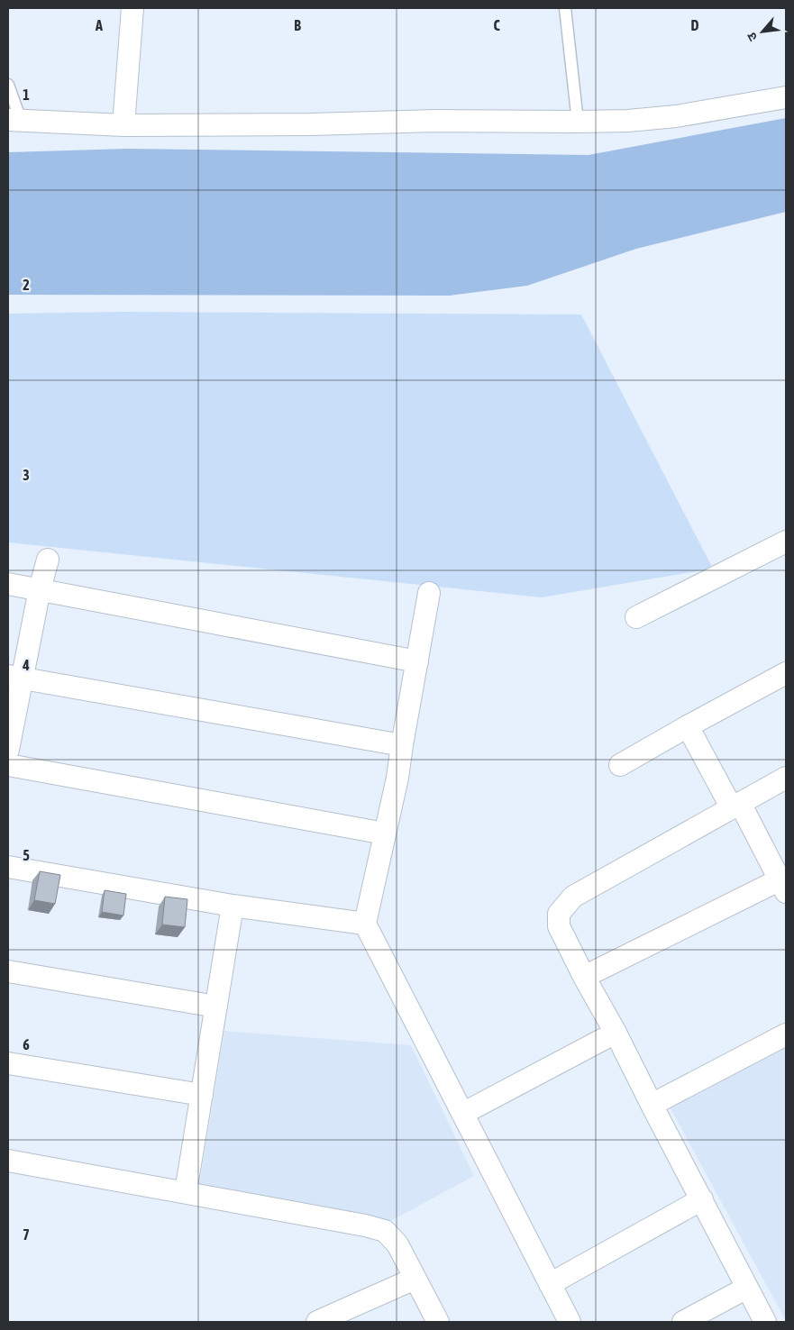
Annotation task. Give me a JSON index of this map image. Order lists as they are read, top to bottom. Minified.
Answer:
{"north":"bottom left","grid":{"columns":["A","B","C","D"],"rows":["1","2","3","4","5","6","7"]}}
